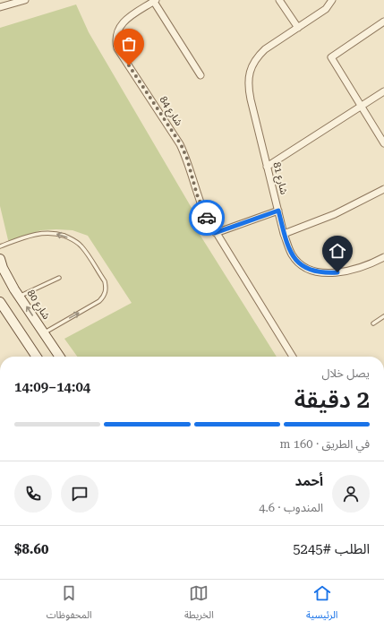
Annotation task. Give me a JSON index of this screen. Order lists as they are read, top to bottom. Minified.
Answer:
{"streets":{"street":["شارع 84","شارع 81","شارع 80"]},"page":{"heading":["2 دقيقة","يصل خلال","14:04–14:09"],"panel":["أحمد","المندوب · 4.6","الطلب #5245","$8.60"],"bar":"في الطريق · 160 m","tabs":["الرئيسية","الخريطة","المحفوظات"]}}
